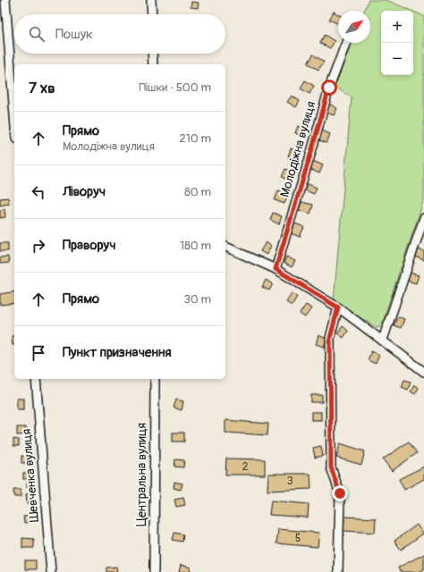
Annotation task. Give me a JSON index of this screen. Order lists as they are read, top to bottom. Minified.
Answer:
{"streets":{"street":["Молодіжна вулиця","Центральна вулиця","Шевченка вулиця"]},"house_numbers":["2","3","5"],"north":"top right","page":{"map_buttons":["+","−"],"search":"Пошук","heading":["7 хв","Пішки · 500 m"],"list":[["Прямо","Молодіжна вулиця","210 m"],["Ліворуч","80 m"],["Праворуч","180 m"],["Прямо","30 m"],"Пункт призначення"]}}
